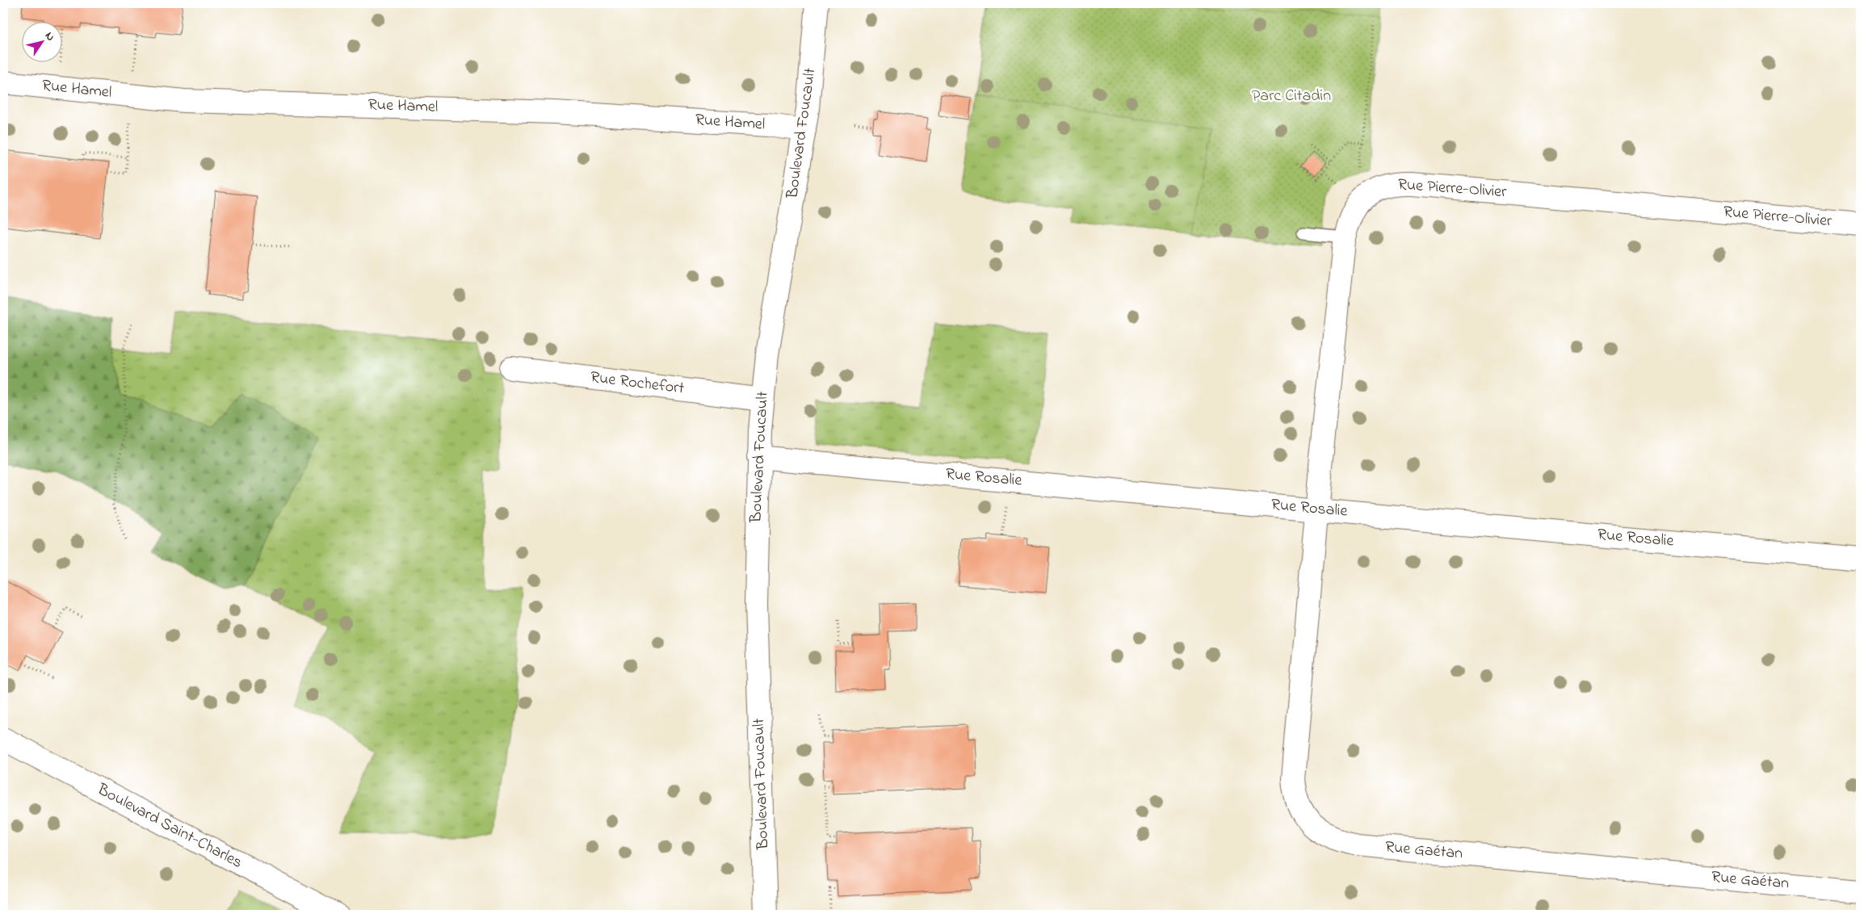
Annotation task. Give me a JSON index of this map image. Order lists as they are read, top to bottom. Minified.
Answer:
{"streets":{"street":["Rue Hamel","Boulevard Foucault","Rue Pierre-Olivier","Rue Rochefort","Rue Rosalie","Boulevard Saint-Charles","Rue Gaétan"]},"crossings":[["Rue Hamel","Boulevard Foucault"],["Boulevard Foucault","Rue Rochefort"],["Boulevard Foucault","Rue Rosalie"],["Rue Pierre-Olivier","Rue Rosalie"],["Rue Pierre-Olivier","Rue Gaétan"],["Rue Rosalie","Rue Gaétan"]],"parks":["Parc Citadin"],"north":"top right"}
